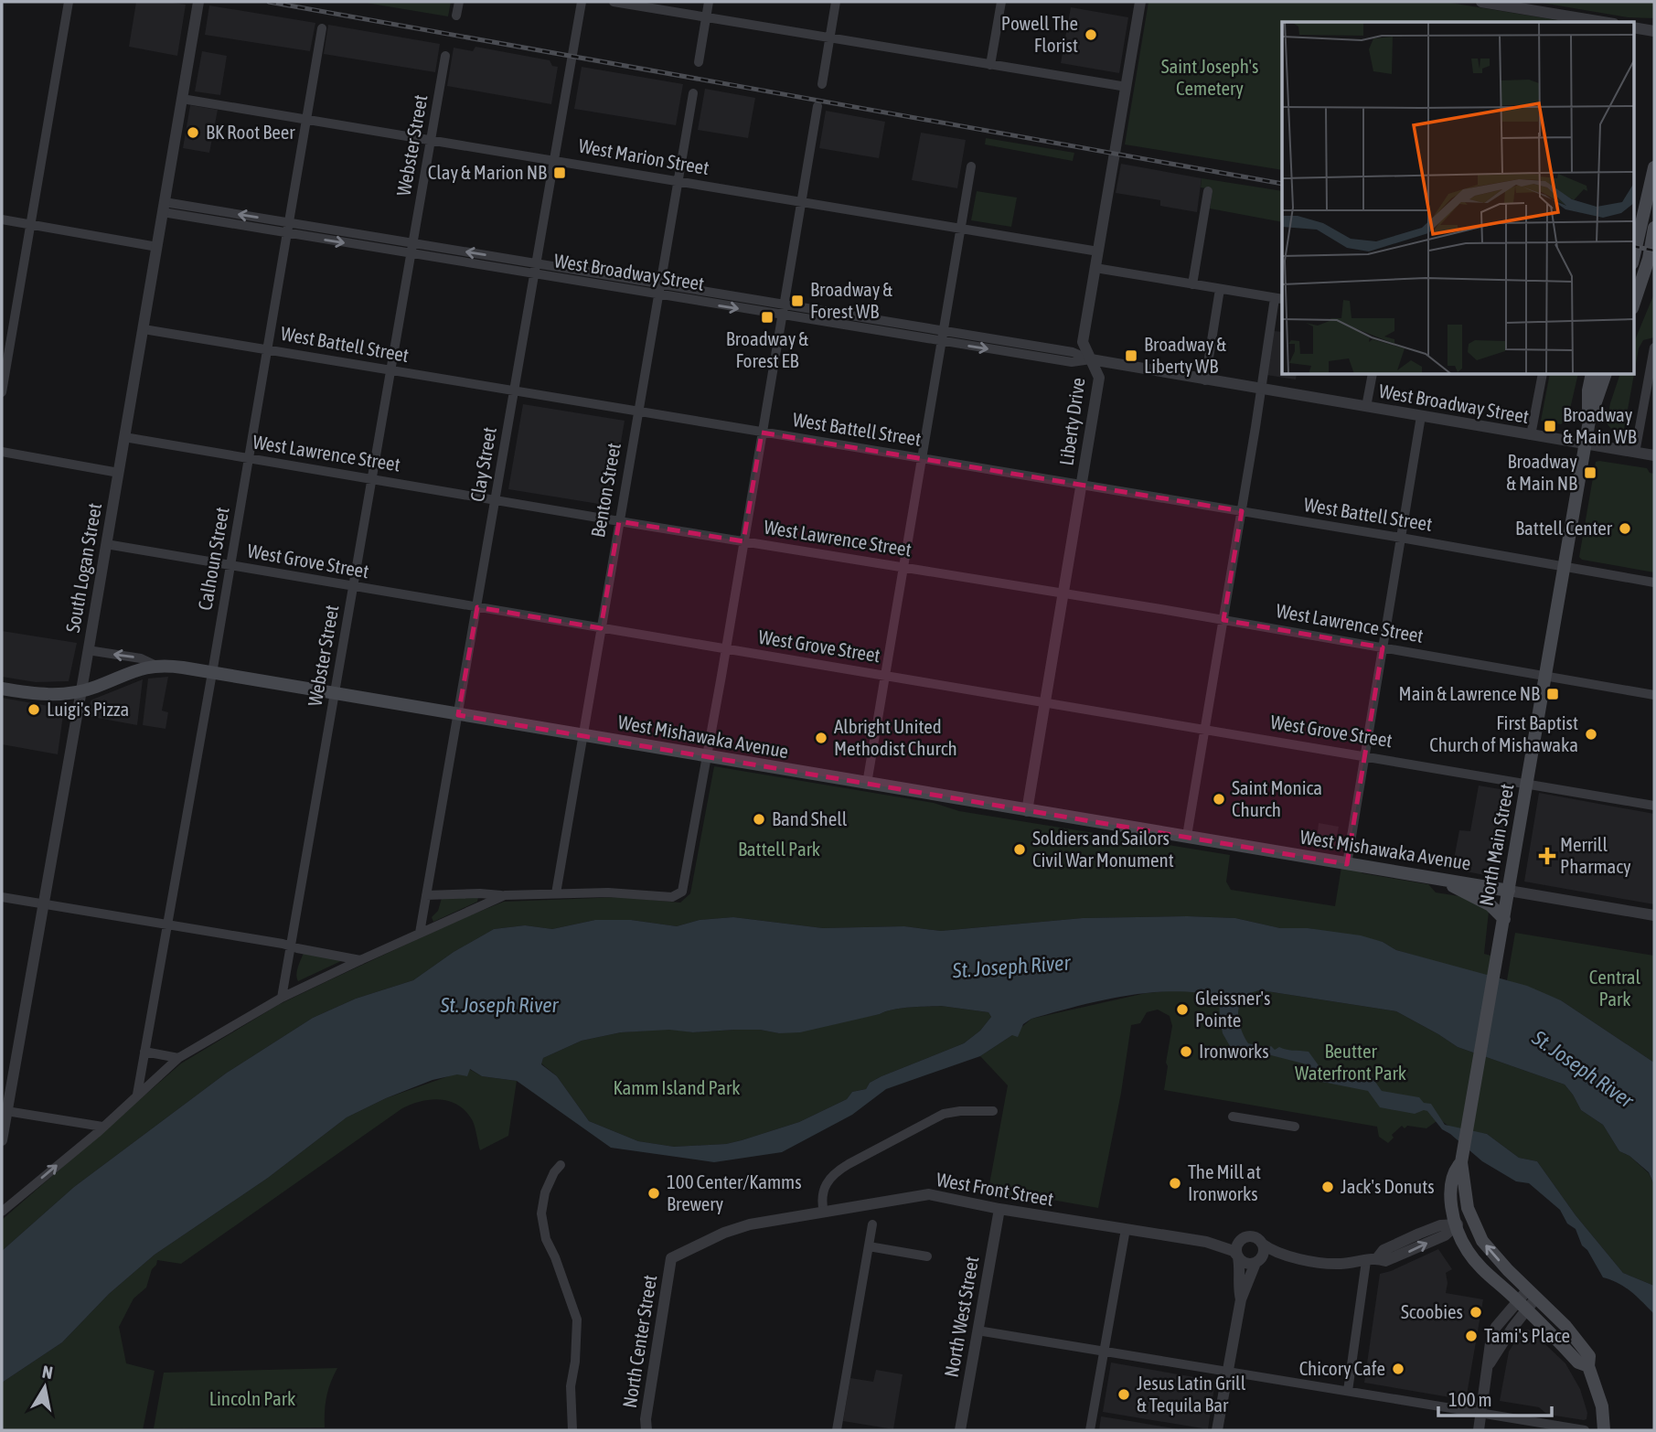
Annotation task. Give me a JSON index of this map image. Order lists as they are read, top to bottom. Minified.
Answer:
{"streets":{"main road":["West Mishawaka Avenue","North Main Street"],"street":["Webster Street","West Marion Street","West Broadway Street","West Battell Street","Liberty Drive","West Lawrence Street","Clay Street","Benton Street","Calhoun Street","West Grove Street","South Logan Street","West Front Street","North West Street","North Center Street"]},"crossings":[["Webster Street","West Marion Street"],["Webster Street","West Broadway Street"],["Webster Street","West Battell Street"],["Webster Street","West Lawrence Street"],["Webster Street","West Grove Street"],["Webster Street","West Mishawaka Avenue"],["West Marion Street","Liberty Drive"],["West Marion Street","Clay Street"],["West Marion Street","Benton Street"],["West Marion Street","Calhoun Street"],["West Marion Street","South Logan Street"],["West Broadway Street","Liberty Drive"],["West Broadway Street","Clay Street"],["West Broadway Street","Benton Street"],["West Broadway Street","Calhoun Street"],["West Broadway Street","South Logan Street"],["West Broadway Street","North Main Street"],["West Battell Street","Liberty Drive"],["West Battell Street","Clay Street"],["West Battell Street","Benton Street"],["West Battell Street","Calhoun Street"],["West Battell Street","South Logan Street"],["West Battell Street","North Main Street"],["Liberty Drive","West Lawrence Street"],["Liberty Drive","West Grove Street"],["Liberty Drive","West Mishawaka Avenue"],["West Lawrence Street","Clay Street"],["West Lawrence Street","Benton Street"],["West Lawrence Street","Calhoun Street"],["West Lawrence Street","South Logan Street"],["West Lawrence Street","North Main Street"],["Clay Street","West Grove Street"],["Clay Street","West Mishawaka Avenue"],["Benton Street","West Grove Street"],["Benton Street","West Mishawaka Avenue"],["Calhoun Street","West Grove Street"],["Calhoun Street","West Mishawaka Avenue"],["West Grove Street","South Logan Street"],["West Grove Street","North Main Street"],["South Logan Street","West Mishawaka Avenue"],["West Mishawaka Avenue","North Main Street"],["West Front Street","North West Street"],["West Front Street","North Center Street"]],"water":["St. Joseph River"],"parks":["Saint Joseph's Cemetery","Battell Park","Central Park","Beutter Waterfront Park","Kamm Island Park","Lincoln Park"],"places":{"other":["Powell The Florist","BK Root Beer","Battell Center","Luigi's Pizza","First Baptist Church of Mishawaka","Albright United Methodist Church","Saint Monica Church","Band Shell","Soldiers and Sailors Civil War Monument","Gleissner's Pointe","Ironworks","The Mill at Ironworks","Jack's Donuts","100 Center/Kamms Brewery","Scoobies","Tami's Place","Chicory Cafe","Jesus Latin Grill & Tequila Bar"],"transit":["Clay & Marion NB","Broadway & Forest WB","Broadway & Forest EB","Broadway & Liberty WB","Broadway & Main WB","Broadway & Main NB","Main & Lawrence NB"],"health":["Merrill Pharmacy"]},"scale_bar":"100 m","north":"top"}
